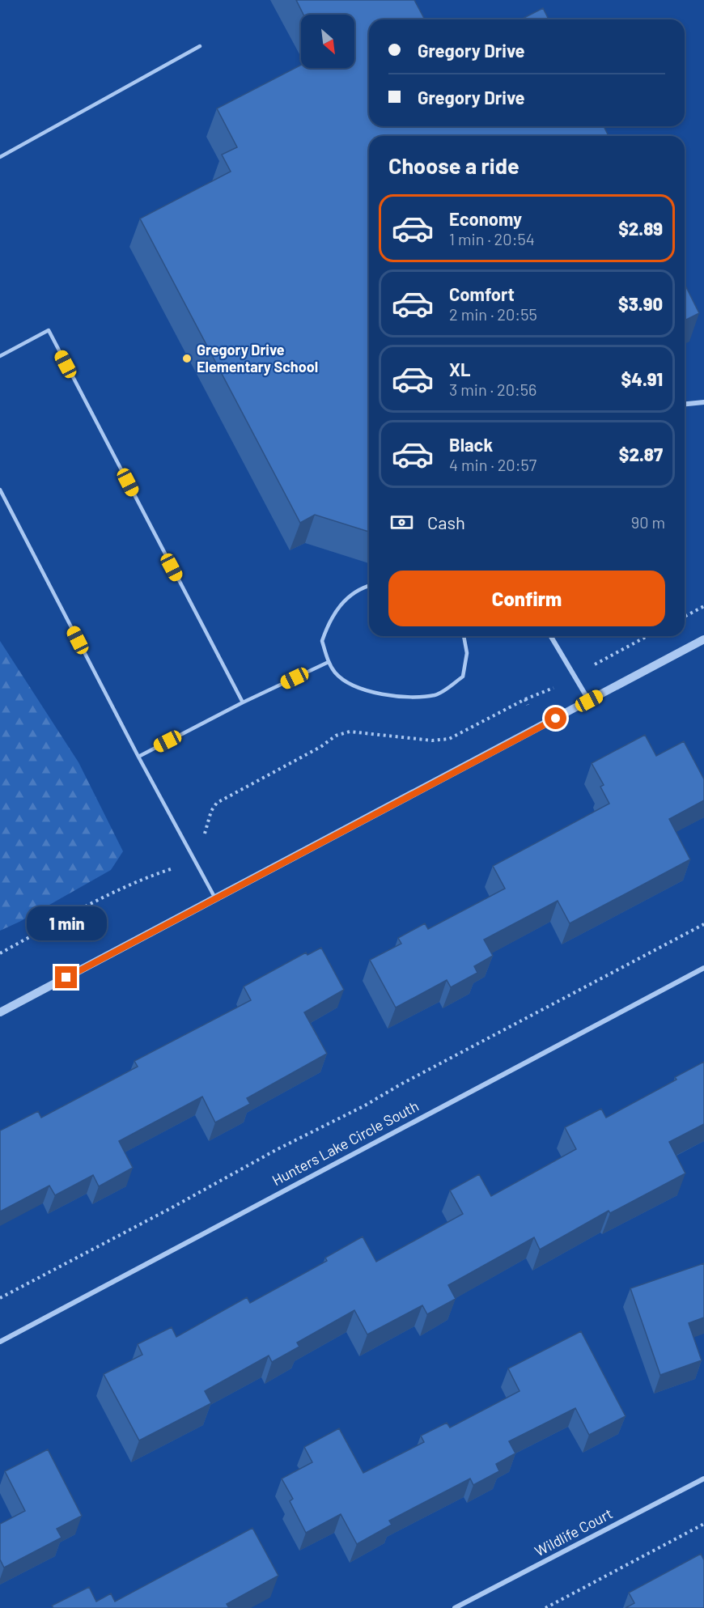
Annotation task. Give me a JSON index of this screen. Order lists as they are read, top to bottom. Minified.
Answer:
{"streets":{"street":["Hunters Lake Circle South","Wildlife Court"]},"places":["Gregory Drive Elementary School"],"north":"bottom right","page":{"banner":["Gregory Drive","Gregory Drive"],"heading":"Choose a ride","list":[{"name":"Economy","note":"1 min · 20:54","value":"$2.89"},{"name":"Comfort","note":"2 min · 20:55","value":"$3.90"},{"name":"XL","note":"3 min · 20:56","value":"$4.91"},{"name":"Black","note":"4 min · 20:57","value":"$2.87"}],"pay":["Cash","90 m"],"buttons":"Confirm","bubble":"1 min"}}
